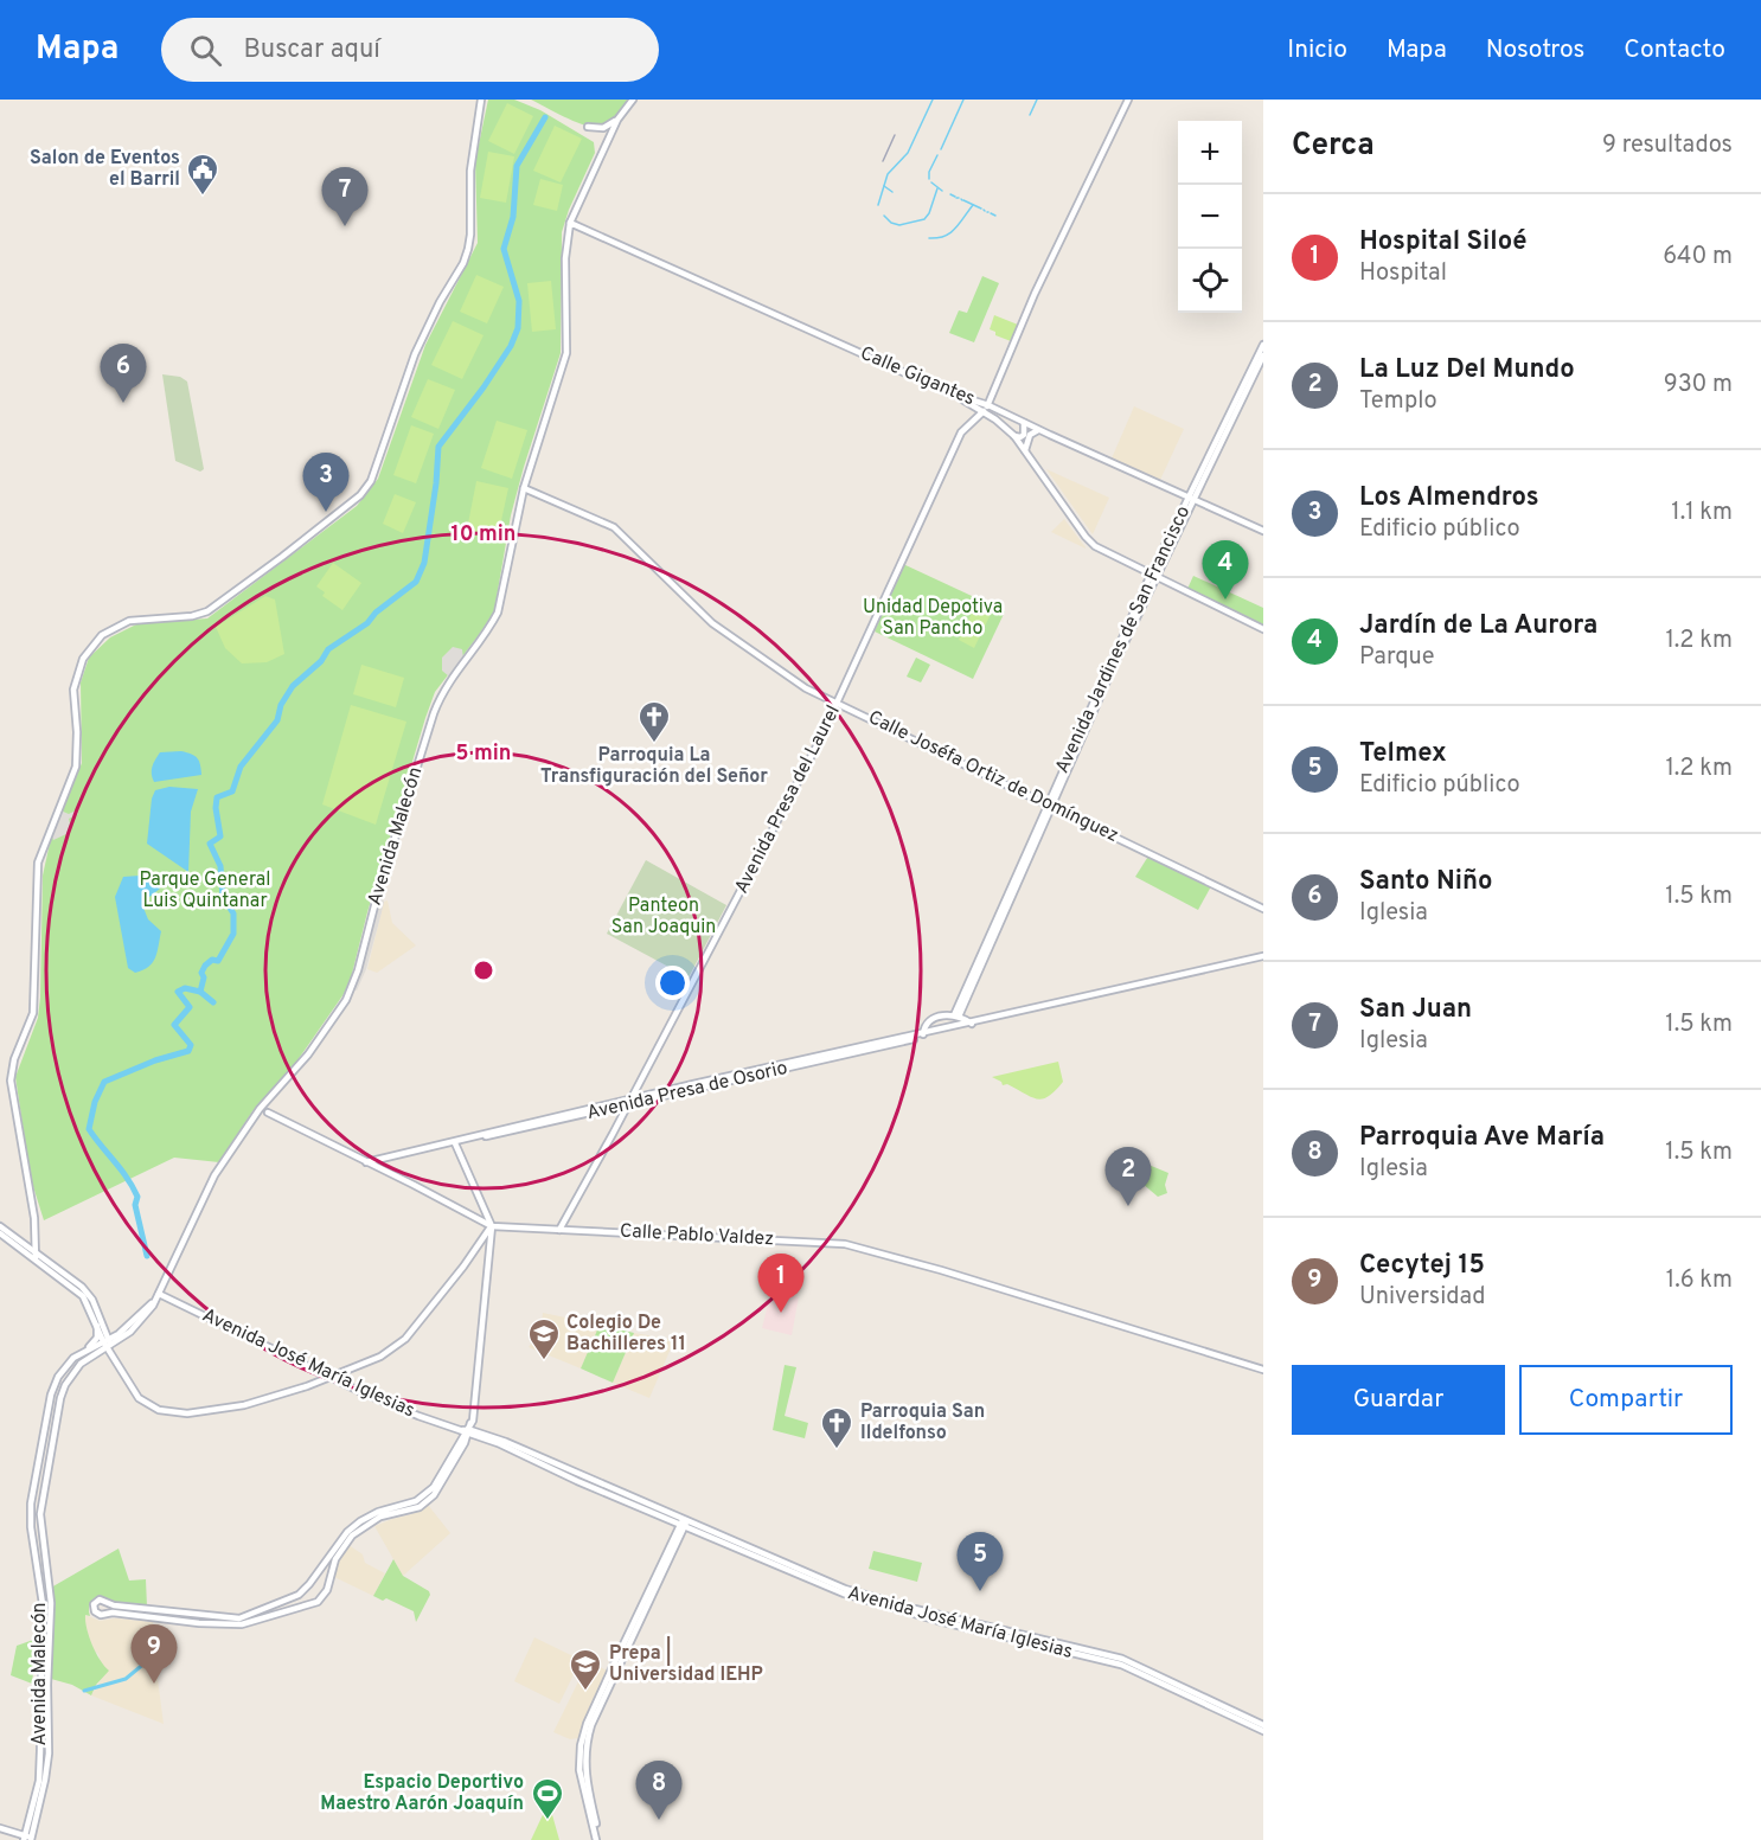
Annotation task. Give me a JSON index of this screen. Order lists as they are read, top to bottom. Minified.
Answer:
{"streets":{"street":["Calle Gigantes","Avenida Jardines de San Francisco","Calle Joséfa Ortiz de Domínguez","Avenida Presa del Laurel","Avenida Malecón","Avenida Presa de Osorio","Calle Pablo Valdez","Avenida José María Iglesias"]},"crossings":[["Calle Gigantes","Avenida Jardines de San Francisco"],["Calle Gigantes","Avenida Presa del Laurel"],["Calle Gigantes","Avenida Malecón"],["Avenida Jardines de San Francisco","Calle Joséfa Ortiz de Domínguez"],["Avenida Jardines de San Francisco","Avenida Presa de Osorio"],["Calle Joséfa Ortiz de Domínguez","Avenida Presa del Laurel"],["Calle Joséfa Ortiz de Domínguez","Avenida Malecón"],["Avenida Presa del Laurel","Avenida Presa de Osorio"],["Avenida Presa del Laurel","Calle Pablo Valdez"],["Avenida Malecón","Avenida José María Iglesias"],["Avenida Presa de Osorio","Calle Pablo Valdez"]],"parks":["Unidad Depotiva San Pancho","Parque General Luis Quintanar","Panteon San Joaquin"],"places":{"public building":["Salon de Eventos el Barril"],"church":["Parroquia La Transfiguración del Señor","Parroquia San Ildelfonso"],"school or university":["Colegio De Bachilleres 11","Prepa | Universidad IEHP"],"sports":["Espacio Deportivo Maestro Aarón Joaquín"]},"page":{"header":"Mapa","search":"Buscar aquí","nav":["Inicio","Mapa","Nosotros","Contacto"],"heading":["Cerca","9 resultados"],"map_buttons":["+","−"],"pins":["7","6","3","4","2","1","5","9","8"],"list":[{"mark":"1","name":"Hospital Siloé","note":"Hospital","value":"640 m"},{"mark":"2","name":"La Luz Del Mundo","note":"Templo","value":"930 m"},{"mark":"3","name":"Los Almendros","note":"Edificio público","value":"1.1 km"},{"mark":"4","name":"Jardín de La Aurora","note":"Parque","value":"1.2 km"},{"mark":"5","name":"Telmex","note":"Edificio público","value":"1.2 km"},{"mark":"6","name":"Santo Niño","note":"Iglesia","value":"1.5 km"},{"mark":"7","name":"San Juan","note":"Iglesia","value":"1.5 km"},{"mark":"8","name":"Parroquia Ave María","note":"Iglesia","value":"1.5 km"},{"mark":"9","name":"Cecytej 15","note":"Universidad","value":"1.6 km"}],"buttons":["Guardar","Compartir"]},"rings":["10 min","5 min"]}
